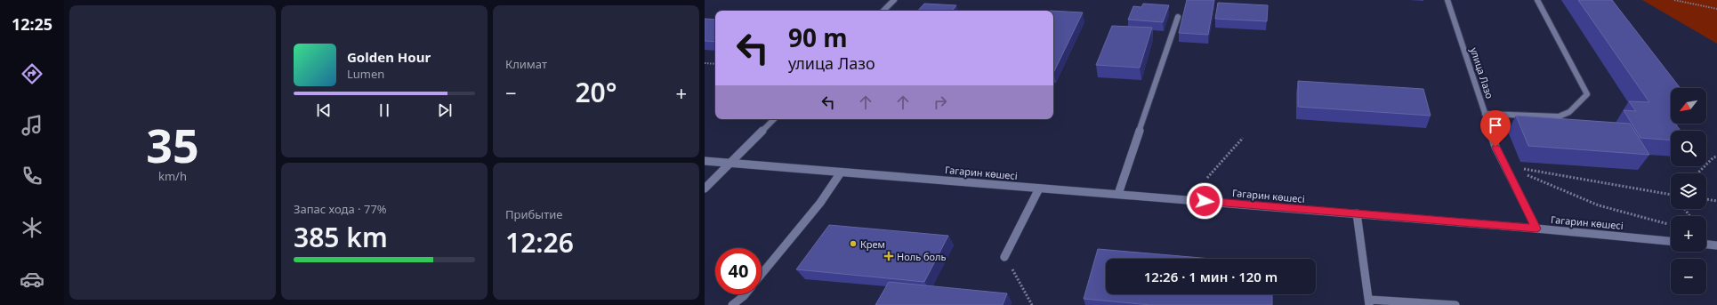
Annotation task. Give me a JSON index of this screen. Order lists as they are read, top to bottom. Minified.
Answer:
{"streets":{"street":["улица Лазо","Гагарин көшесі"]},"crossings":[["улица Лазо","Гагарин көшесі"]],"places":{"other":["Крем"],"health":["Ноль боль"]},"north":"bottom left","page":{"tabs":"12:25","tile":[["35","km/h"],"Климат",["Запас хода · 77%","385 km"],["Прибытие","12:26"]],"turn":["90 m","улица Лазо"],"song":["Golden Hour","Lumen"],"heat":["−","20°","+"],"map_buttons":["+","−"],"limit":"40","trip":"12:26 · 1 мин · 120 m"}}
